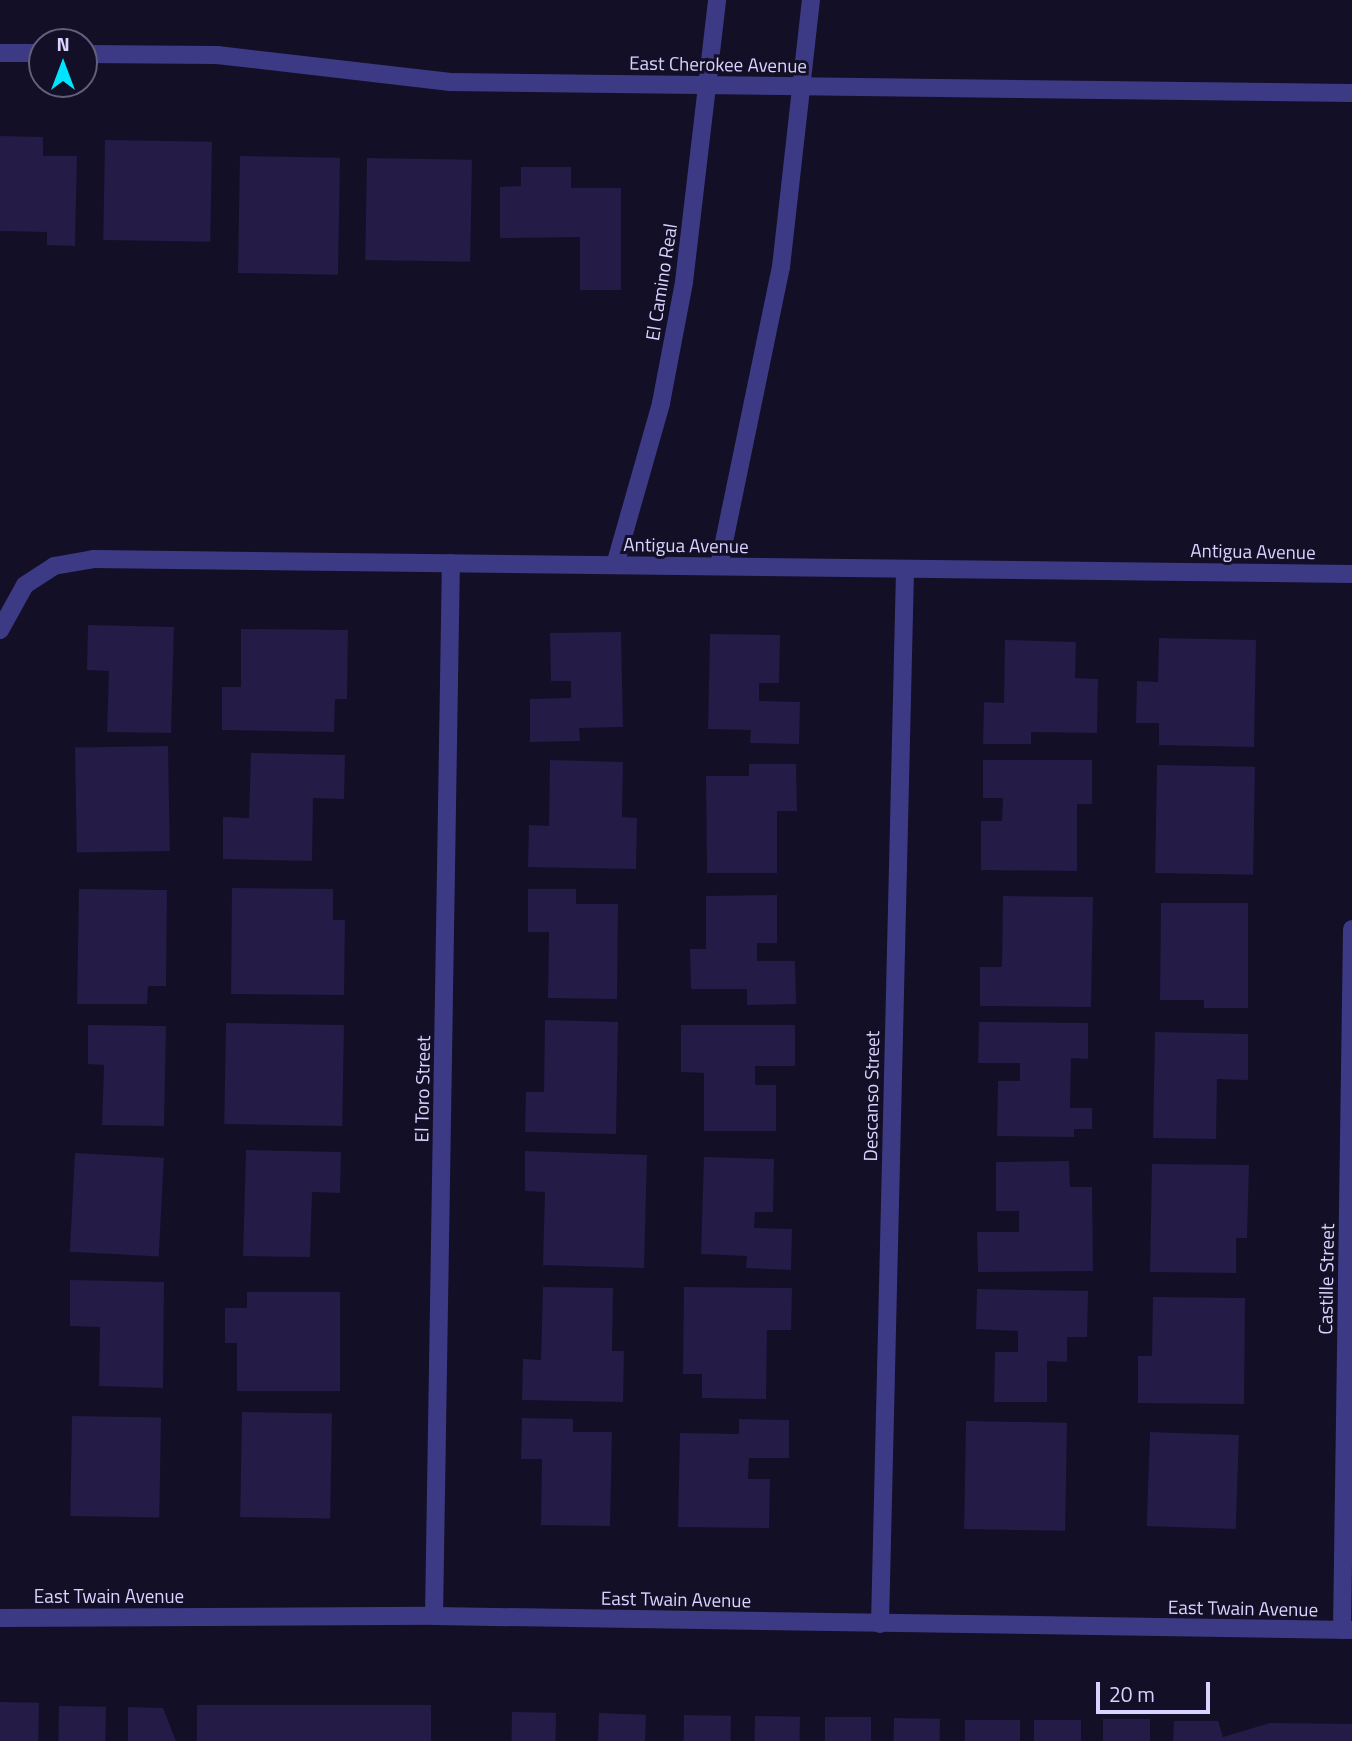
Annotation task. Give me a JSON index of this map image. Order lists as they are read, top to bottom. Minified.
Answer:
{"streets":{"street":["East Cherokee Avenue","El Camino Real","Antigua Avenue","El Toro Street","Descanso Street","Castille Street","East Twain Avenue"]},"crossings":[["East Cherokee Avenue","El Camino Real"],["El Camino Real","Antigua Avenue"],["Antigua Avenue","El Toro Street"],["Antigua Avenue","Descanso Street"],["El Toro Street","East Twain Avenue"],["Descanso Street","East Twain Avenue"],["Castille Street","East Twain Avenue"]],"scale_bar":"20 m","north":"top"}
